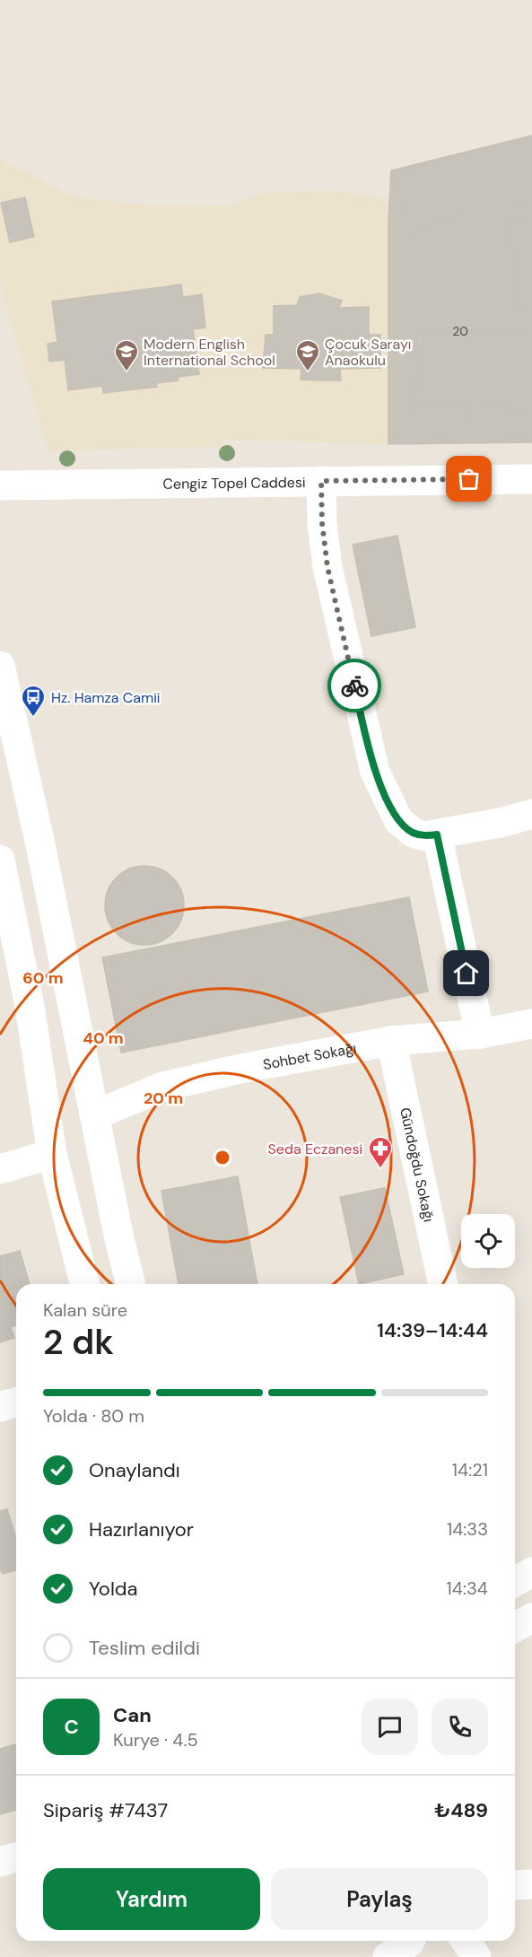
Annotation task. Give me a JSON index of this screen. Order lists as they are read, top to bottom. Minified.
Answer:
{"streets":{"street":["Cengiz Topel Caddesi","Sohbet Sokağı","Gündoğdu Sokağı"]},"crossings":[["Sohbet Sokağı","Gündoğdu Sokağı"]],"places":{"school or university":["Modern English International School","Çocuk Sarayı Anaokulu"],"bus stop":["Hz. Hamza Camii"],"pharmacy":["Seda Eczanesi"]},"house_numbers":["20"],"page":{"heading":["2 dk","Kalan süre","14:39–14:44"],"panel":["Can","Kurye · 4.5","Sipariş #7437","₺489"],"bar":"Yolda · 80 m","list":[["Onaylandı","14:21"],["Hazırlanıyor","14:33"],["Yolda","14:34"],"Teslim edildi"],"round":"C","buttons":["Yardım","Paylaş"]},"rings":["60 m","40 m","20 m"]}
